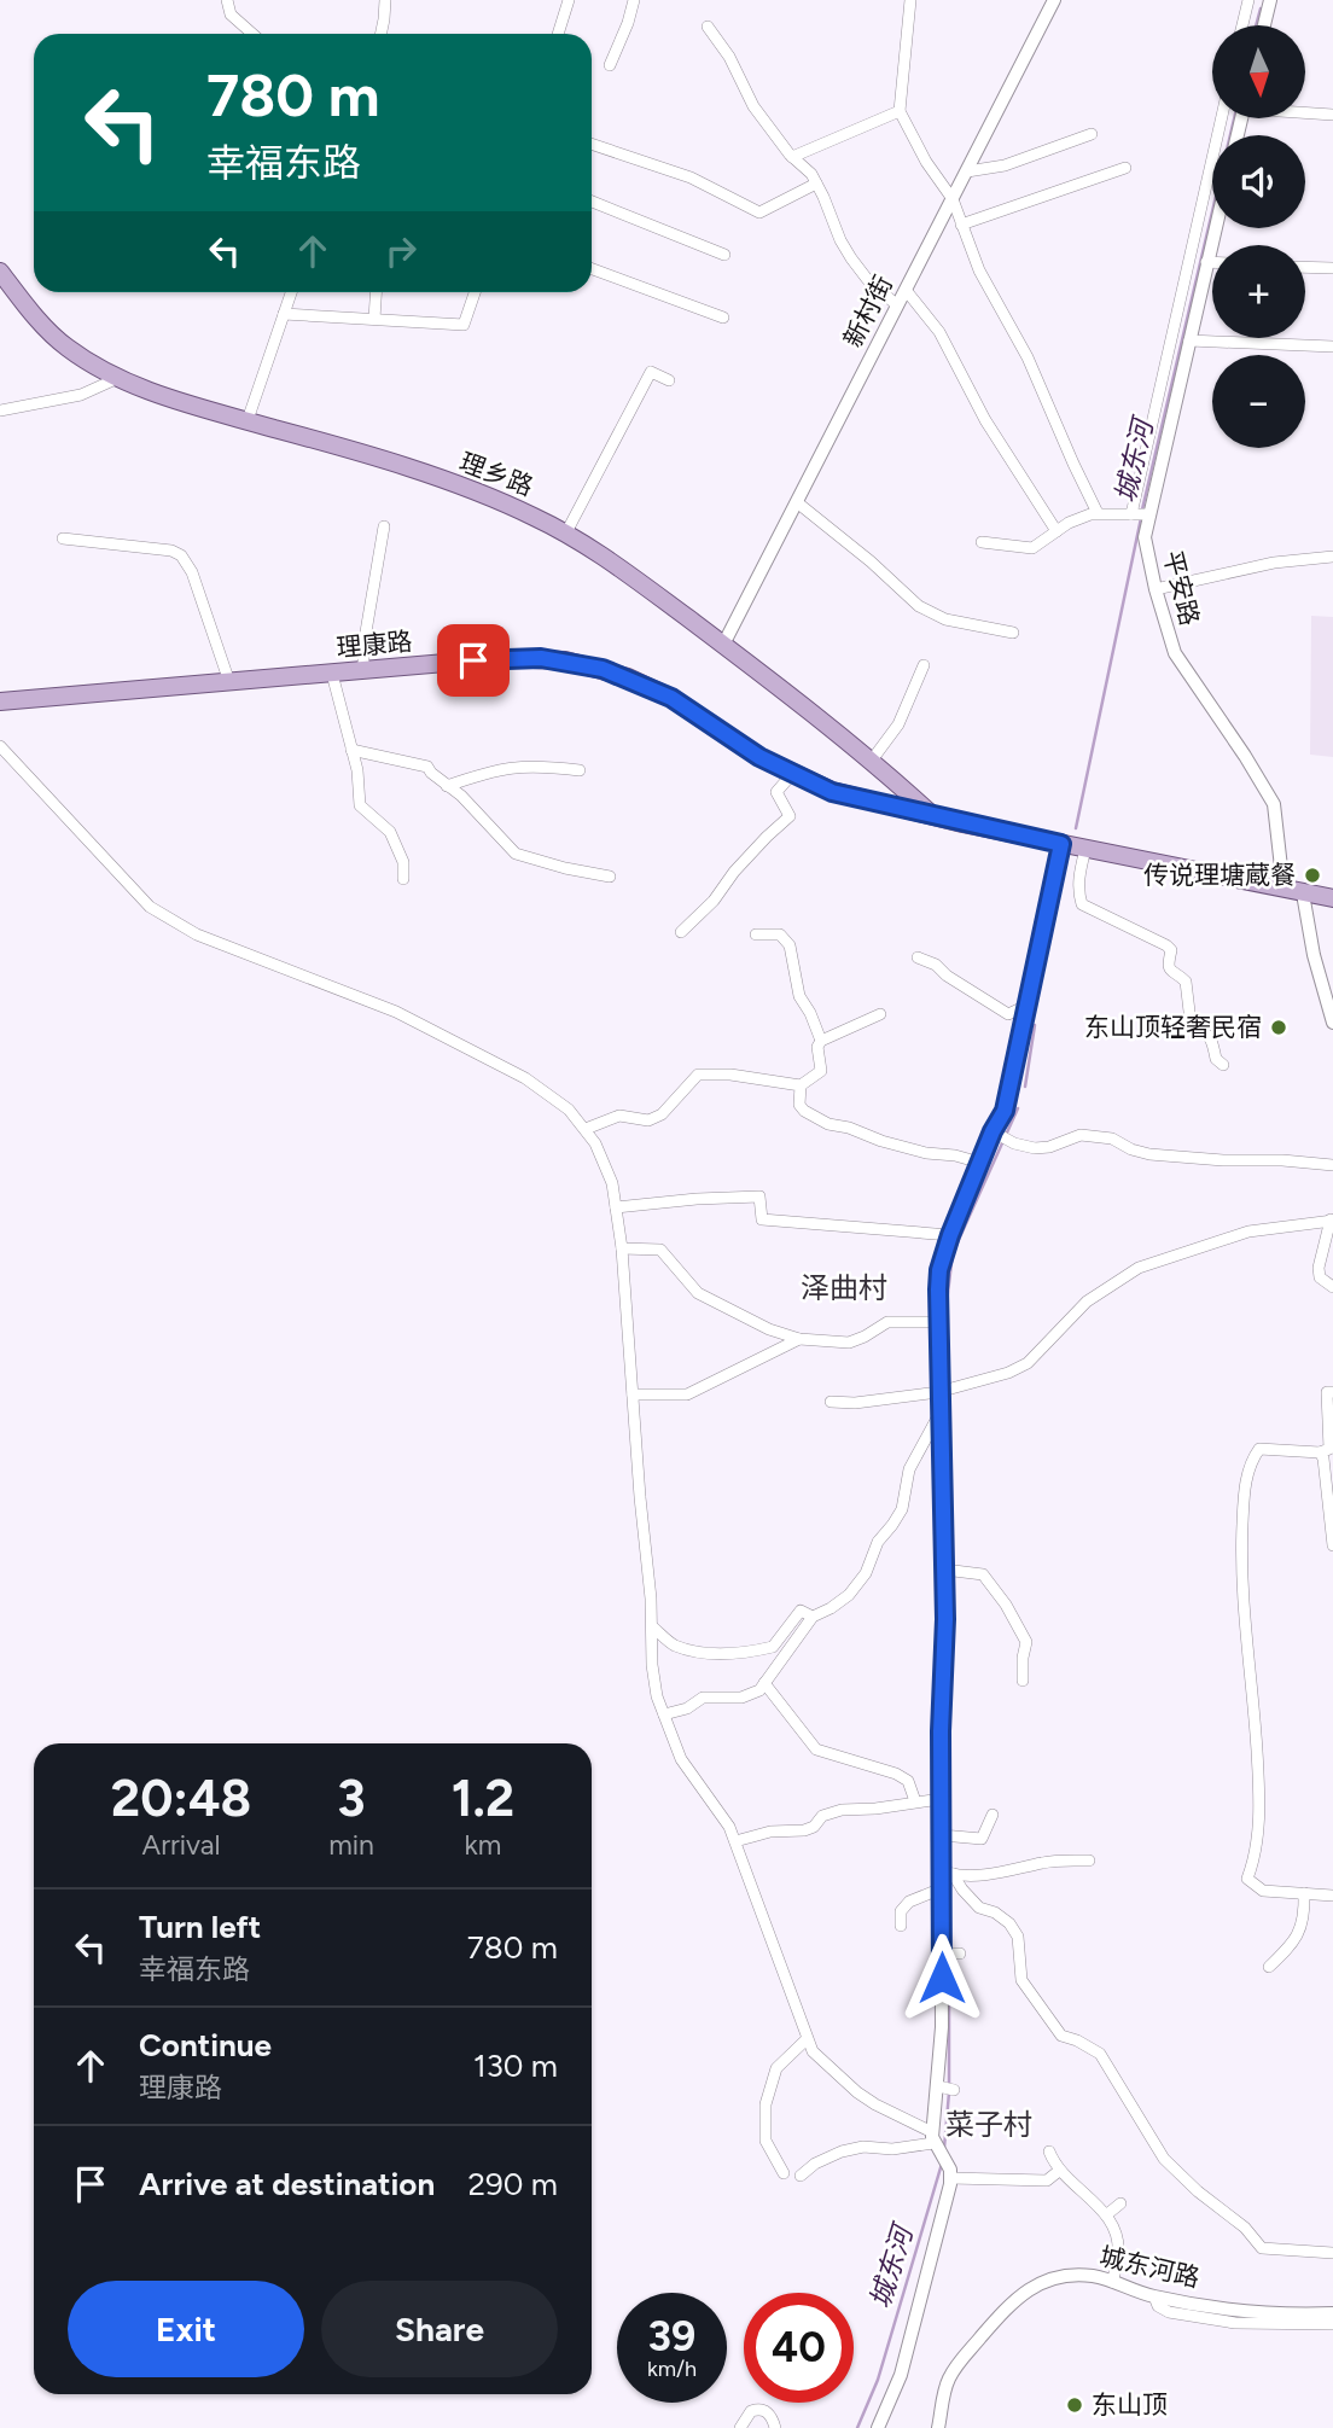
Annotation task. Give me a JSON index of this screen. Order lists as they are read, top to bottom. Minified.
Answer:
{"streets":{"main road":["理乡路","理康路"],"street":["新村街","平安路","城东河路"]},"crossings":[["新村街","理乡路"],["理乡路","理康路"],["平安路","理康路"]],"districts":["泽曲村","菜子村"],"water":["城东河"],"places":["传说理塘蔵餐","东山顶轻奢民宿","东山顶"],"north":"bottom","page":{"map_buttons":["+","−"],"turn":["780 m","幸福东路"],"eta":["20:48","Arrival","3","min","1.2","km"],"list":[{"name":"Turn left","note":"幸福东路","value":"780 m"},{"name":"Continue","note":"理康路","value":"130 m"},{"name":"Arrive at destination","value":"290 m"}],"buttons":["Exit","Share"],"speed":"39 km/h","limit":"40"}}
